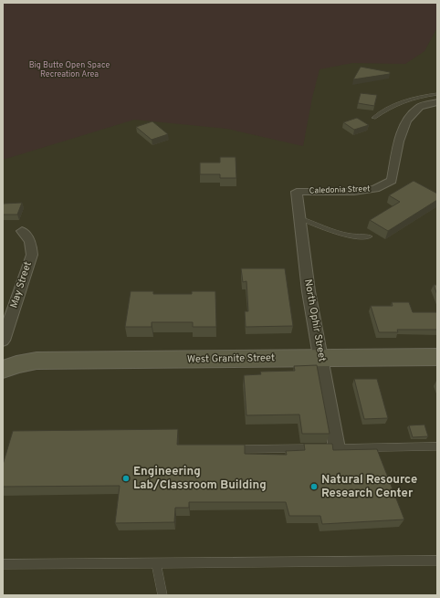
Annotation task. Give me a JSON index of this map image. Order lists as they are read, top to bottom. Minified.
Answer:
{"streets":{"street":["Caledonia Street","May Street","North Ophir Street","West Granite Street"]},"crossings":[["Caledonia Street","North Ophir Street"],["North Ophir Street","West Granite Street"]],"parks":["Big Butte Open Space Recreation Area"],"places":["Engineering Lab/Classroom Building","Natural Resource Research Center"]}
